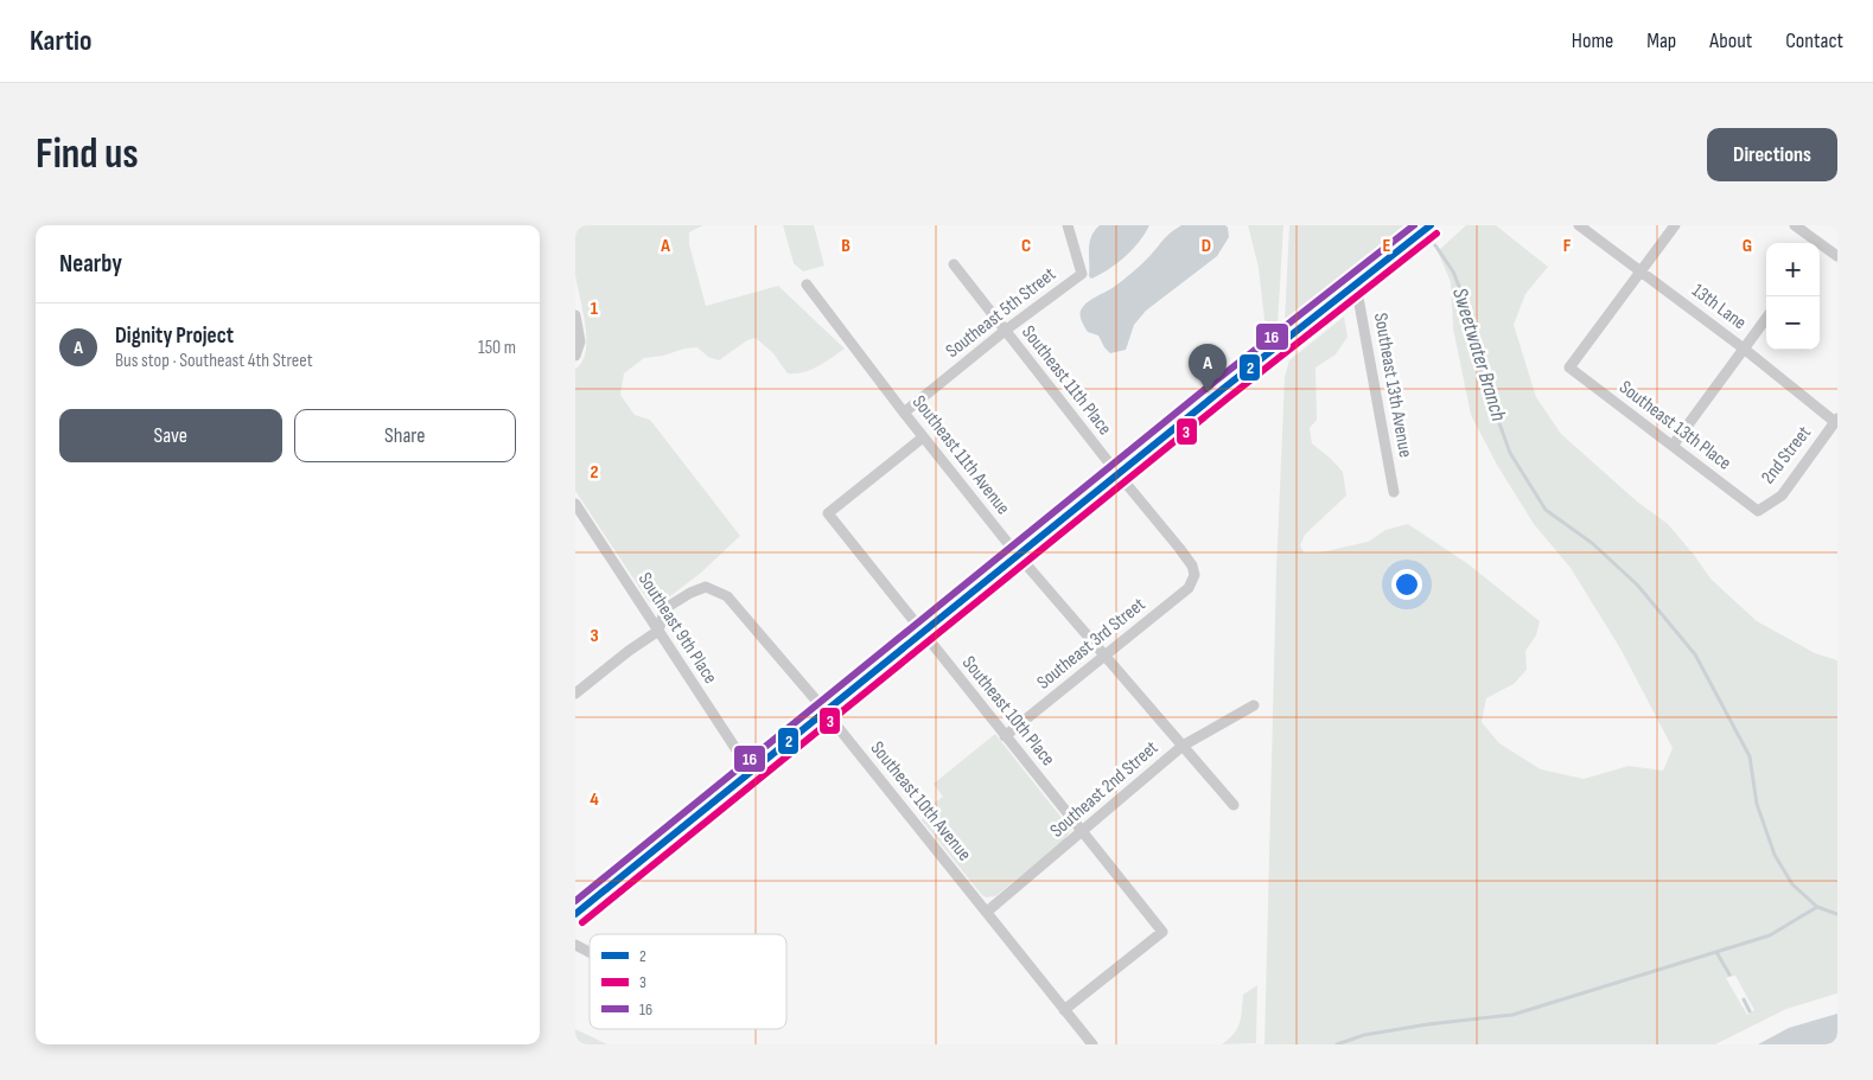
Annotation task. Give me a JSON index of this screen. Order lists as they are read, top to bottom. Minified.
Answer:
{"streets":{"street":["13th Lane","Southeast 5th Street","Southeast 11th Place","Southeast 13th Avenue","Southeast 13th Place","Southeast 11th Avenue","2nd Street","Southeast 9th Place","Southeast 3rd Street","Southeast 10th Place","Southeast 2nd Street","Southeast 10th Avenue"]},"crossings":[["13th Lane","Southeast 13th Place"],["13th Lane","2nd Street"],["Southeast 5th Street","Southeast 11th Place"],["Southeast 5th Street","Southeast 11th Avenue"],["Southeast 11th Place","Southeast 3rd Street"],["Southeast 13th Place","2nd Street"],["Southeast 11th Avenue","Southeast 3rd Street"],["Southeast 11th Avenue","Southeast 10th Place"],["Southeast 11th Avenue","Southeast 2nd Street"],["Southeast 9th Place","Southeast 10th Avenue"],["Southeast 3rd Street","Southeast 10th Place"],["Southeast 10th Place","Southeast 2nd Street"],["Southeast 10th Place","Southeast 10th Avenue"],["Southeast 2nd Street","Southeast 10th Avenue"]],"water":["Sweetwater Branch"],"lines":["transit line 2","transit line 16","transit line 3"],"legend":["2","3","16"],"page":{"header":"Kartio","nav":["Home","Map","About","Contact"],"buttons":["Directions",["Save","Share"]],"title":"Find us","heading":"Nearby","map_buttons":["+","−"],"list":[{"mark":"A","name":"Dignity Project","note":"Bus stop · Southeast 4th Street","value":"150 m"}],"pins":"A"},"grid":{"columns":["A","B","C","D","E","F","G"],"rows":["1","2","3","4"]}}
